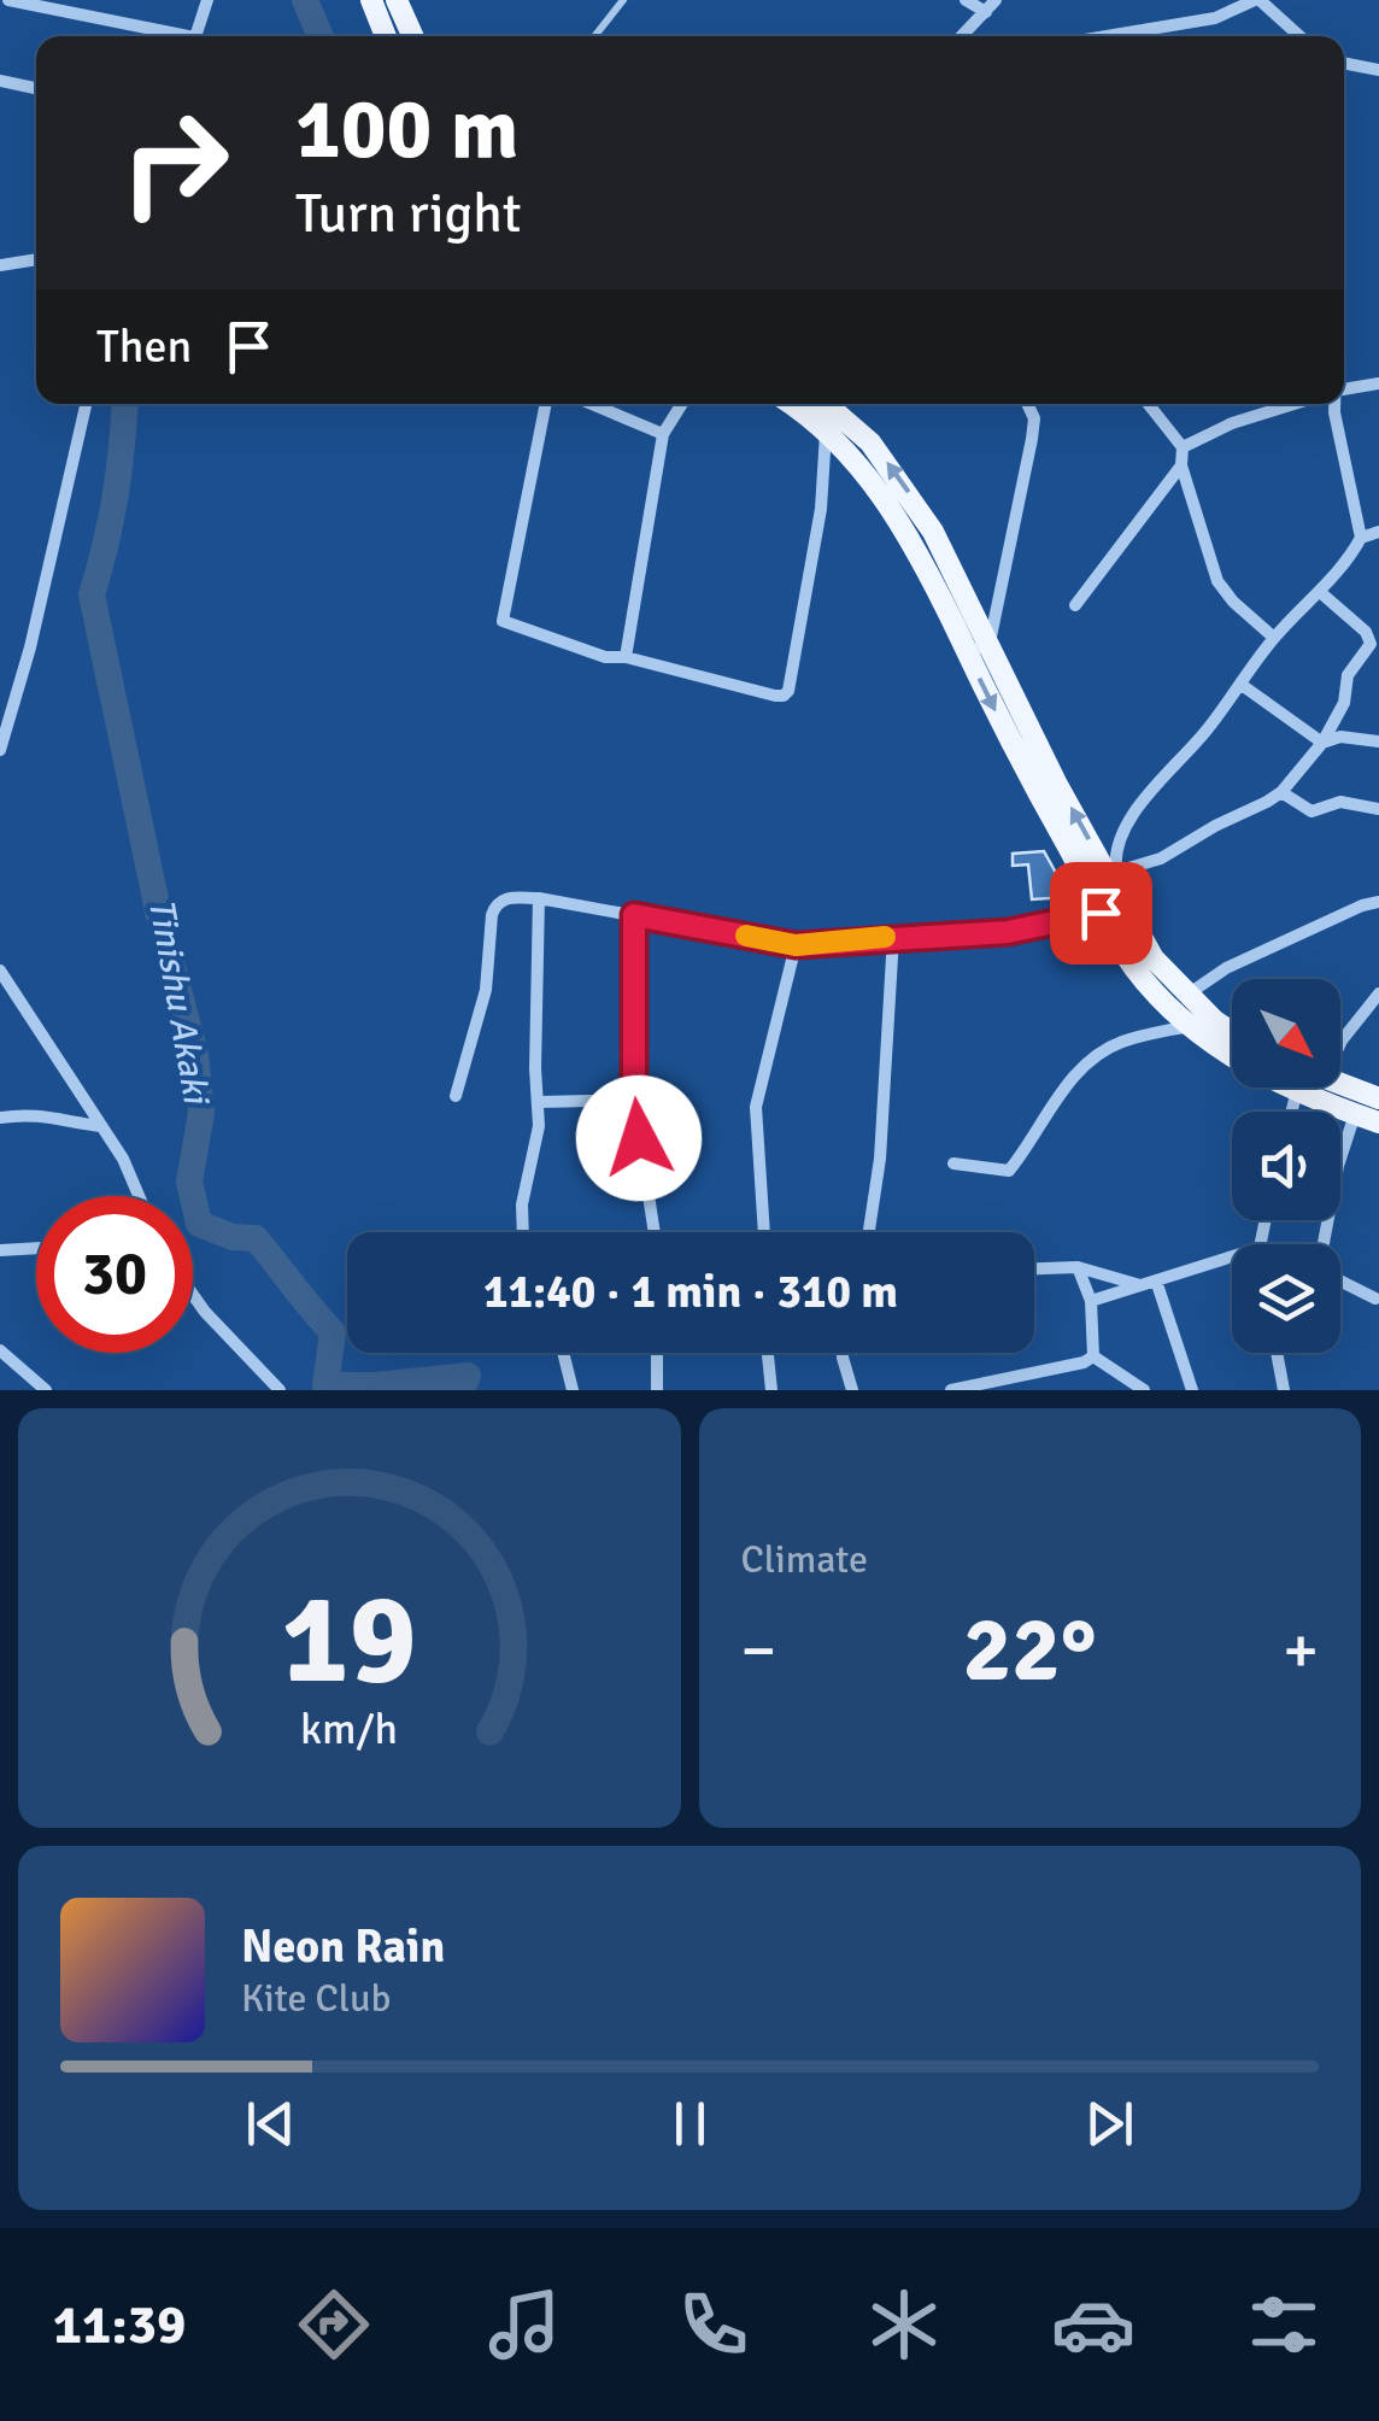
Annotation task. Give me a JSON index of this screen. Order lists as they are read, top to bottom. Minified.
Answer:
{"water":["Tinishu Akaki"],"north":"bottom right","page":{"turn":["100 m","Turn right"],"then":"Then","limit":"30","trip":"11:40 · 1 min · 310 m","tile":"Climate","heat":["−","22°","+"],"song":["Neon Rain","Kite Club"],"tabs":"11:39","gauge":["19","km/h"]}}
